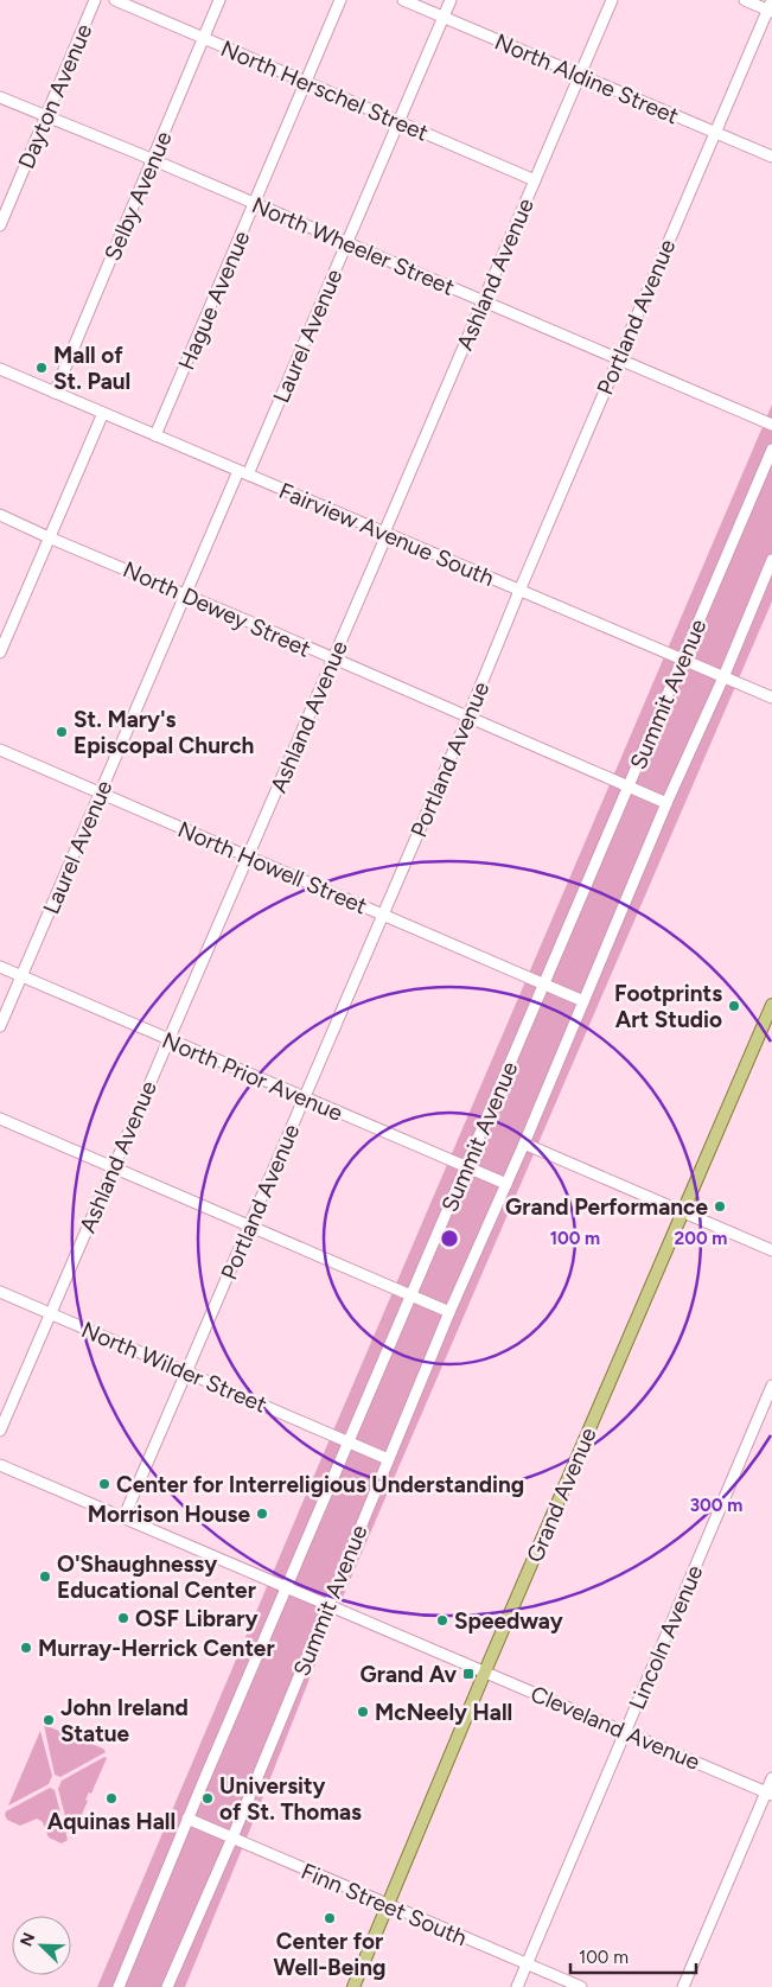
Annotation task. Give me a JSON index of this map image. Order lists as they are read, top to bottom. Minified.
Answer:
{"streets":{"main road":["Grand Avenue"],"street":["North Aldine Street","North Herschel Street","Dayton Avenue","Selby Avenue","North Wheeler Street","Ashland Avenue","Hague Avenue","Portland Avenue","Laurel Avenue","Fairview Avenue South","North Dewey Street","Summit Avenue","North Howell Street","North Prior Avenue","North Wilder Street","Lincoln Avenue","Cleveland Avenue","Finn Street South"]},"crossings":[["North Aldine Street","Ashland Avenue"],["North Aldine Street","Portland Avenue"],["North Aldine Street","Laurel Avenue"],["North Herschel Street","Selby Avenue"],["North Herschel Street","Ashland Avenue"],["North Herschel Street","Hague Avenue"],["North Herschel Street","Laurel Avenue"],["Dayton Avenue","North Wheeler Street"],["Selby Avenue","North Wheeler Street"],["Selby Avenue","Fairview Avenue South"],["North Wheeler Street","Ashland Avenue"],["North Wheeler Street","Hague Avenue"],["North Wheeler Street","Portland Avenue"],["North Wheeler Street","Laurel Avenue"],["Ashland Avenue","Fairview Avenue South"],["Ashland Avenue","North Dewey Street"],["Ashland Avenue","North Howell Street"],["Ashland Avenue","North Prior Avenue"],["Ashland Avenue","North Wilder Street"],["Hague Avenue","Fairview Avenue South"],["Portland Avenue","Fairview Avenue South"],["Portland Avenue","North Dewey Street"],["Portland Avenue","North Howell Street"],["Portland Avenue","North Prior Avenue"],["Portland Avenue","North Wilder Street"],["Portland Avenue","Cleveland Avenue"],["Laurel Avenue","Fairview Avenue South"],["Laurel Avenue","North Dewey Street"],["Laurel Avenue","North Howell Street"],["Laurel Avenue","North Prior Avenue"],["Fairview Avenue South","Summit Avenue"],["North Dewey Street","Summit Avenue"],["Summit Avenue","North Howell Street"],["Summit Avenue","North Prior Avenue"],["Summit Avenue","North Wilder Street"],["Summit Avenue","Cleveland Avenue"],["Summit Avenue","Finn Street South"],["Grand Avenue","Cleveland Avenue"],["Grand Avenue","Finn Street South"],["Lincoln Avenue","Cleveland Avenue"],["Lincoln Avenue","Finn Street South"]],"places":{"other":["Mall of St. Paul","St. Mary's Episcopal Church","Footprints Art Studio","Grand Performance","Center for Interreligious Understanding","Morrison House","O'Shaughnessy Educational Center","OSF Library","Speedway","Murray-Herrick Center","McNeely Hall","John Ireland Statue","Aquinas Hall","University of St. Thomas","Center for Well-Being"],"transit":["Grand Av"]},"scale_bar":"100 m","north":"top left","rings":["100 m","200 m","300 m"]}
